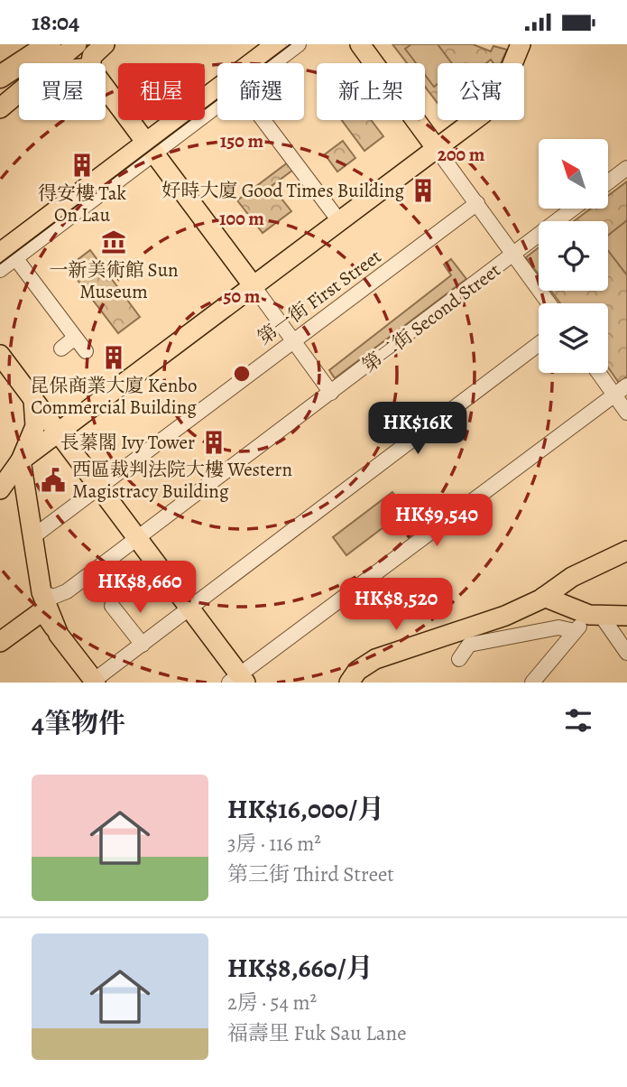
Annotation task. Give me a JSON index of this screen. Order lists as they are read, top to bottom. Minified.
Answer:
{"streets":{"street":["第一街 First Street","第二街 Second Street"]},"places":{"building":["得安樓 Tak On Lau","好時大廈 Good Times Building","昆保商業大廈 Kenbo Commercial Building","長蓁閣 Ivy Tower"],"museum":["一新美術館 Sun Museum"],"public building":["西區裁判法院大樓 Western Magistracy Building"]},"north":"top left","page":{"status":"18:04","chip":["買屋","租屋","篩選","新上架","公寓"],"price":["HK$16K","HK$9,540","HK$8,660","HK$8,520"],"heading":"4筆物件","list":[{"name":"HK$16,000/月","note":"3房 · 116 m² · 第三街 Third Street"},{"name":"HK$8,660/月","note":"2房 · 54 m² · 福壽里 Fuk Sau Lane"}]},"rings":["150 m","200 m","100 m","50 m"]}
